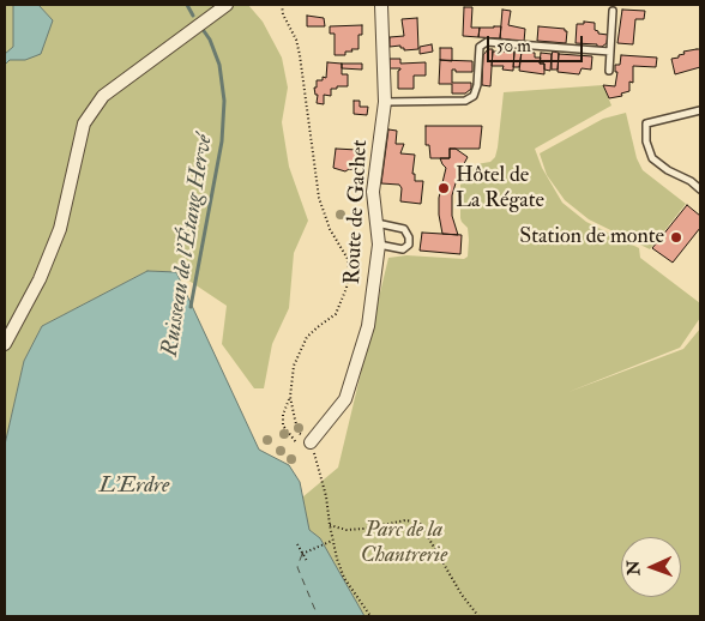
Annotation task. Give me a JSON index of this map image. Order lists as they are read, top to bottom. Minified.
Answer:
{"streets":{"street":["Route de Gachet"]},"water":["Ruisseau de l'Étang Hervé","L'Erdre"],"parks":["Parc de la Chantrerie"],"places":["Hôtel de La Régate","Station de monte"],"scale_bar":"50 m","north":"left"}
